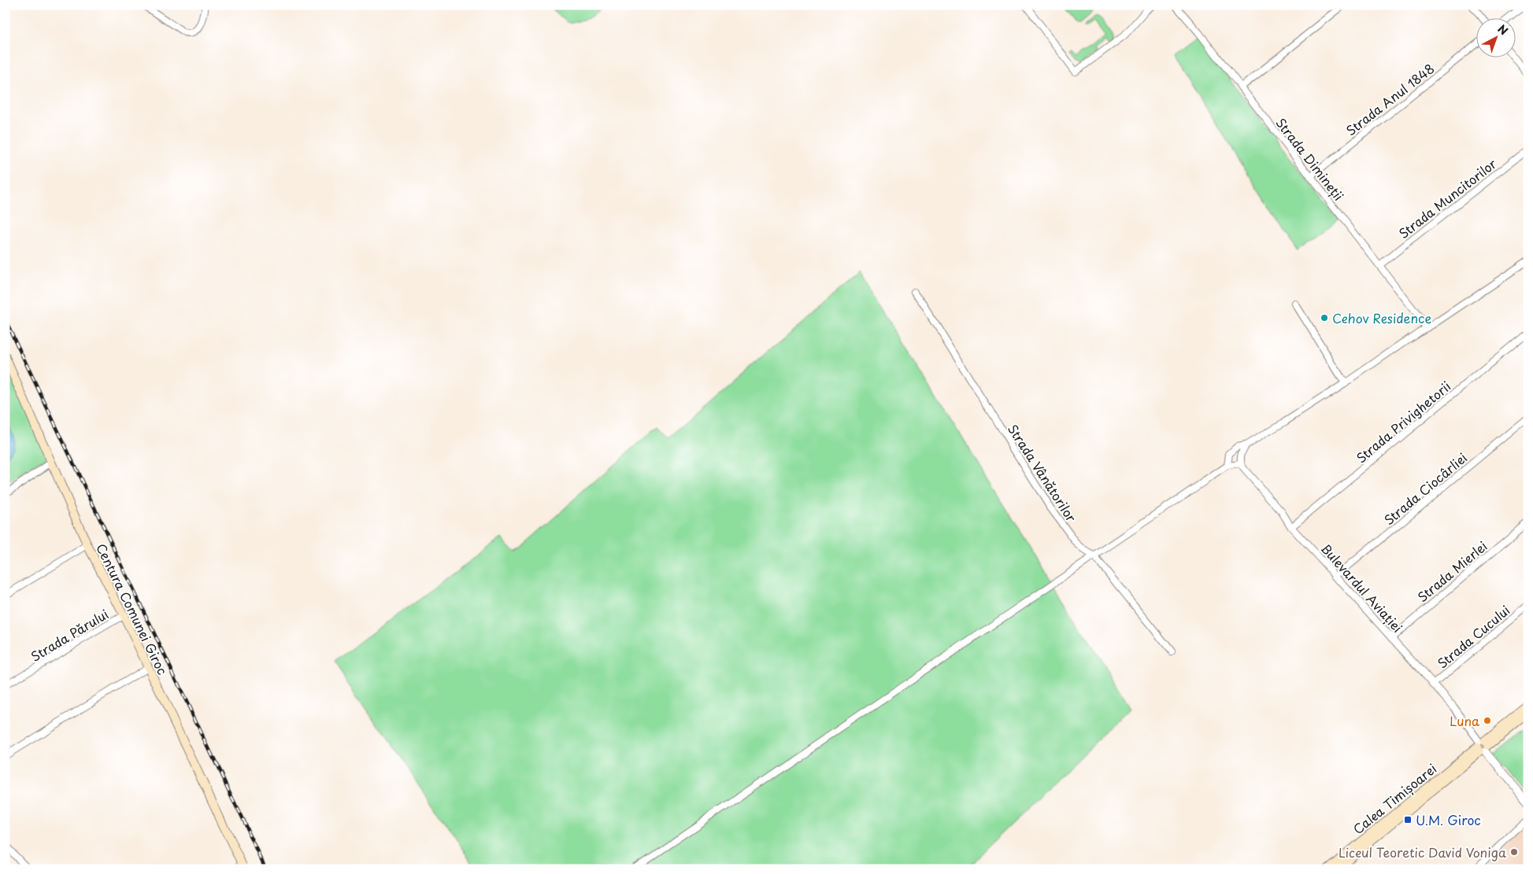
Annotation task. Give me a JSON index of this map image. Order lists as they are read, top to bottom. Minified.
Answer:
{"streets":{"main road":["Centura Comunei Giroc","Calea Timișoarei"],"street":["Strada Anul 1848","Strada Dimineții","Strada Muncitorilor","Strada Privighetorii","Strada Vânătorilor","Strada Ciocârliei","Strada Mierlei","Bulevardul Aviației","Strada Părului","Strada Cucului"]},"crossings":[["Strada Anul 1848","Strada Dimineții"],["Strada Dimineții","Strada Muncitorilor"],["Strada Privighetorii","Bulevardul Aviației"],["Strada Ciocârliei","Bulevardul Aviației"],["Strada Mierlei","Bulevardul Aviației"],["Bulevardul Aviației","Strada Cucului"],["Bulevardul Aviației","Calea Timișoarei"],["Centura Comunei Giroc","Strada Părului"]],"places":{"other":["Cehov Residence","Luna","Liceul Teoretic David Voniga"],"transit":["U.M. Giroc"]},"north":"top right"}
